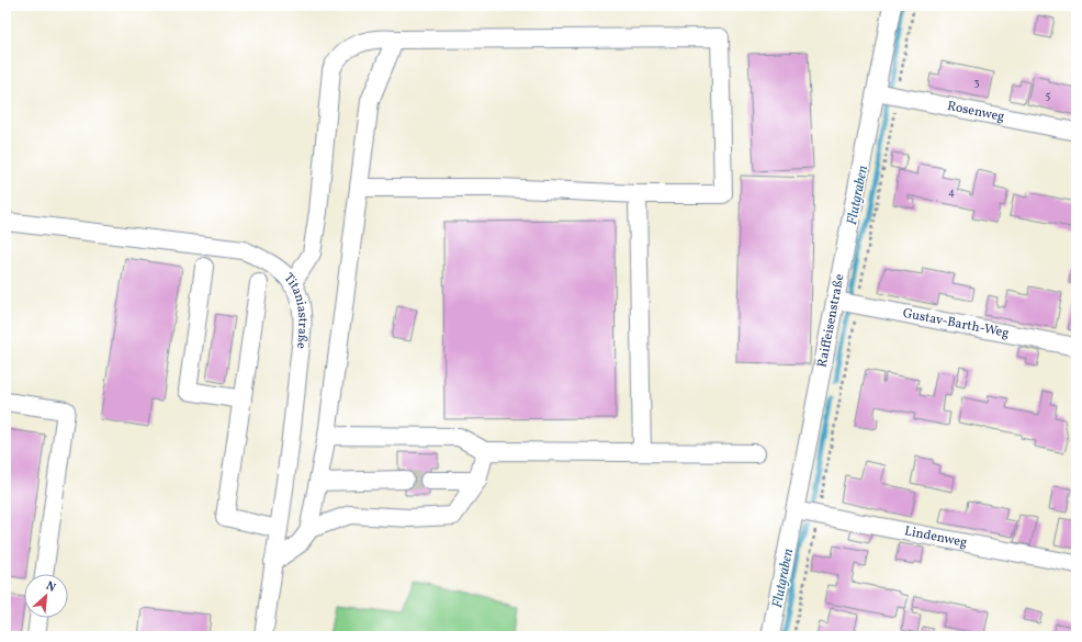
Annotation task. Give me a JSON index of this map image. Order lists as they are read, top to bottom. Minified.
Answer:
{"streets":{"street":["Rosenweg","Titaniastraße","Raiffeisenstraße","Gustav-Barth-Weg","Lindenweg"]},"crossings":[["Rosenweg","Raiffeisenstraße"],["Raiffeisenstraße","Gustav-Barth-Weg"],["Raiffeisenstraße","Lindenweg"]],"water":["Flutgraben"],"house_numbers":["3","5","4"],"north":"top right"}
